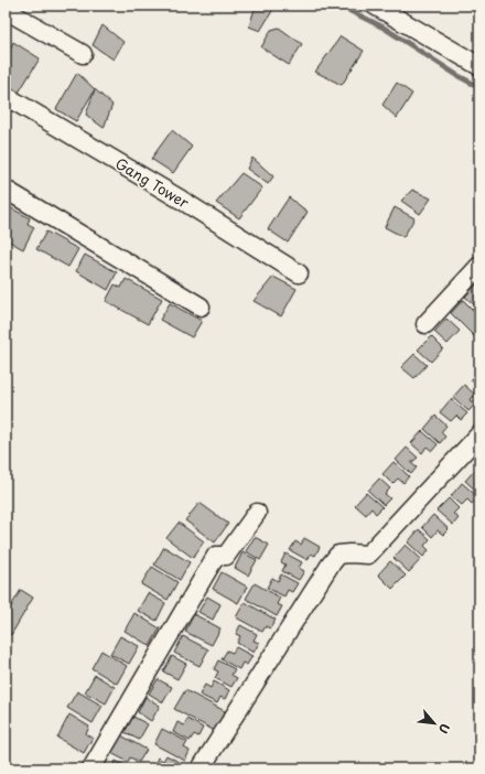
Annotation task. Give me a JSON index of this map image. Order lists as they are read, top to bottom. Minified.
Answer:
{"streets":{"street":["Gang Tower"]},"north":"bottom right"}
